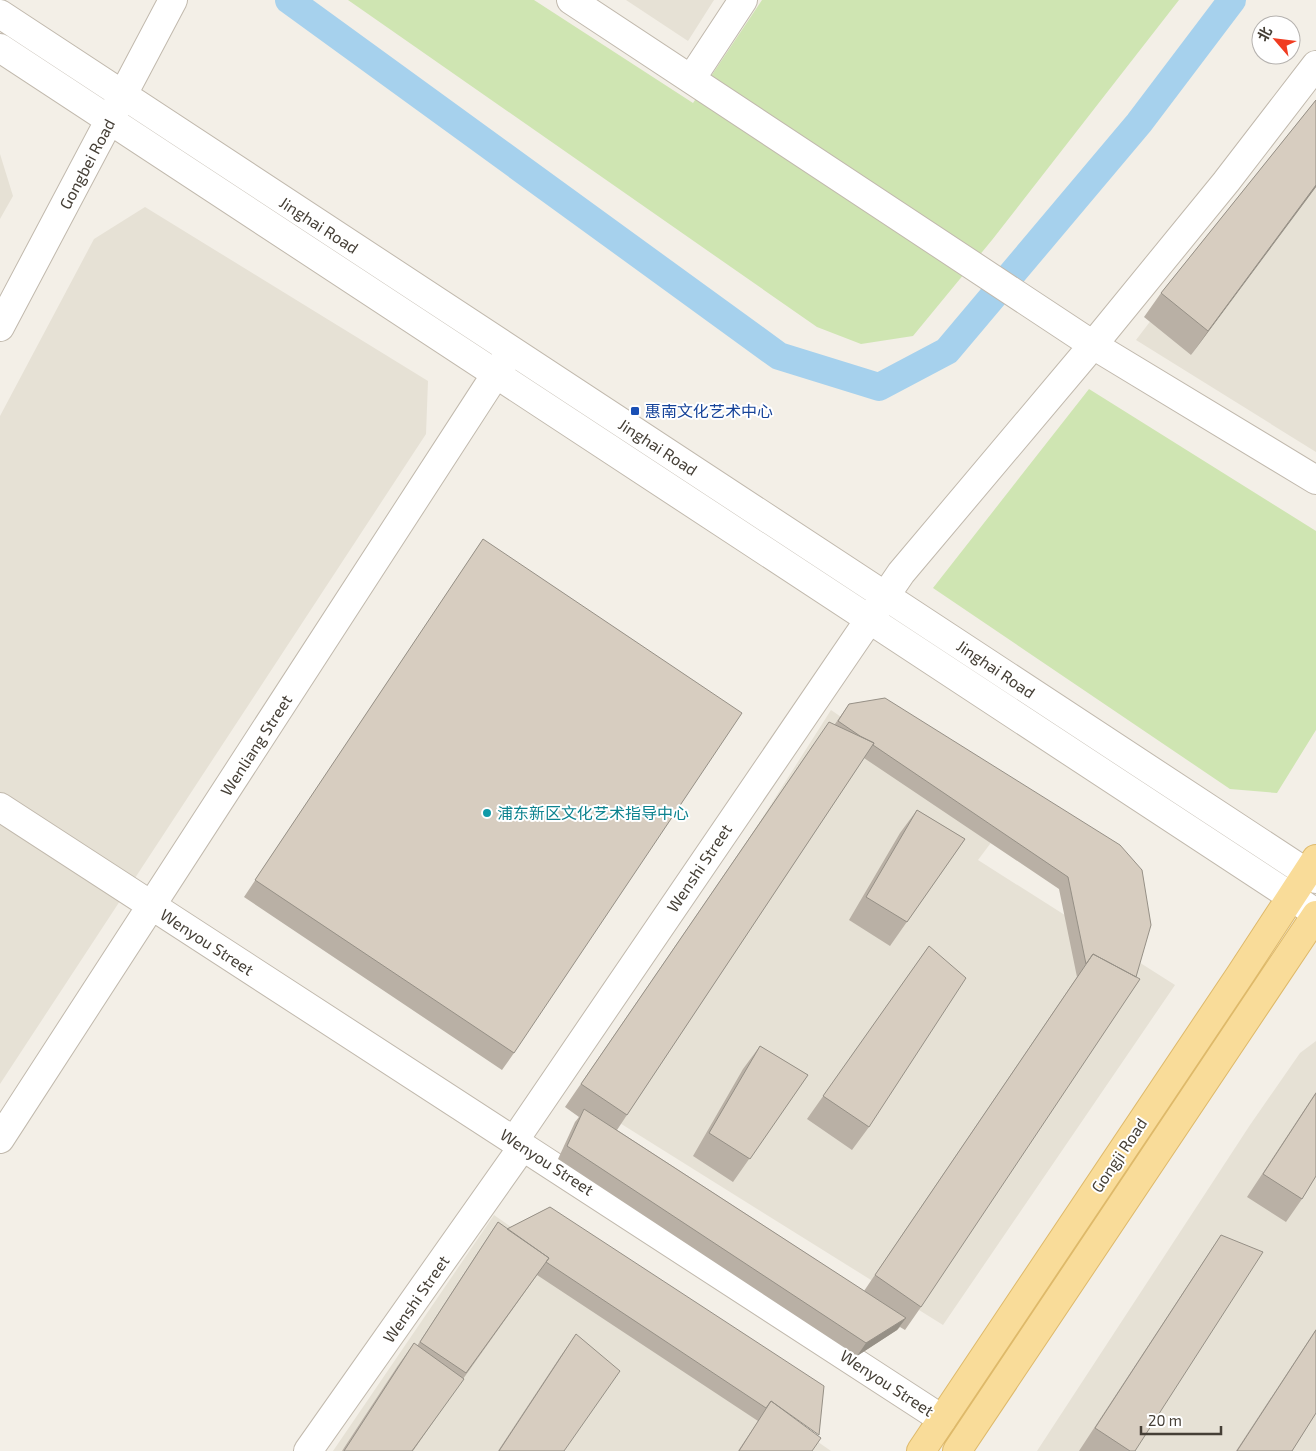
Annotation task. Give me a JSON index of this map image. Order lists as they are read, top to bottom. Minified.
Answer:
{"streets":{"main road":["Gongji Road"],"street":["Gongbei Road","Jinghai Road","Wenliang Street","Wenshi Street","Wenyou Street"]},"crossings":[["Gongbei Road","Jinghai Road"],["Jinghai Road","Wenliang Street"],["Jinghai Road","Wenshi Street"],["Jinghai Road","Gongji Road"],["Wenliang Street","Wenyou Street"],["Wenshi Street","Wenyou Street"],["Wenyou Street","Gongji Road"]],"places":{"transit":["惠南文化艺术中心"],"other":["浦东新区文化艺术指导中心"]},"scale_bar":"20 m","north":"top left"}
